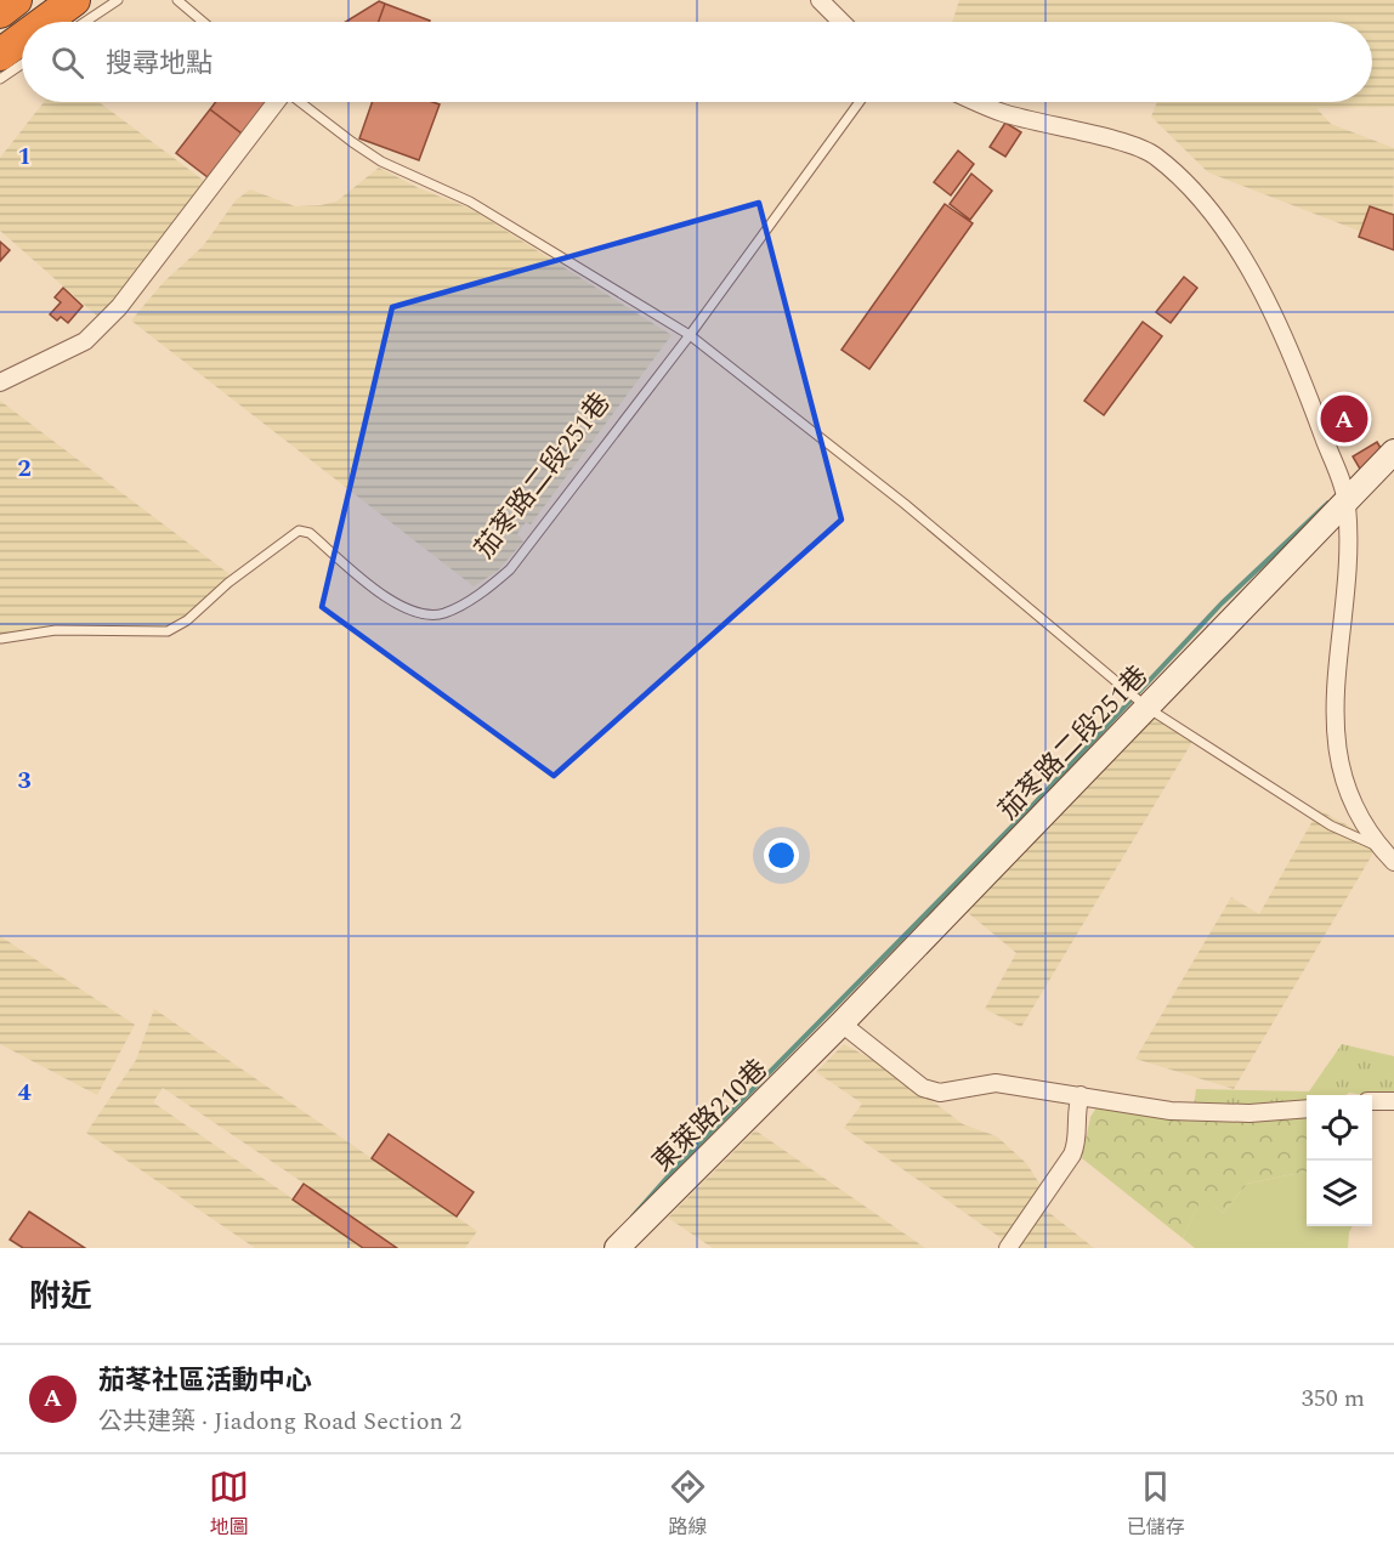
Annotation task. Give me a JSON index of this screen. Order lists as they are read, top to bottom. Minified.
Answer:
{"streets":{"street":["茄苳路二段251巷","東萊路210巷"]},"crossings":[["茄苳路二段251巷","東萊路210巷"]],"page":{"search":"搜尋地點","pins":"A","heading":"附近","list":[{"mark":"A","name":"茄苳社區活動中心","note":"公共建築 · Jiadong Road Section 2","value":"350 m"}],"nav":["地圖","路線","已儲存"]},"grid":{"rows":["1","2","3","4"]}}
